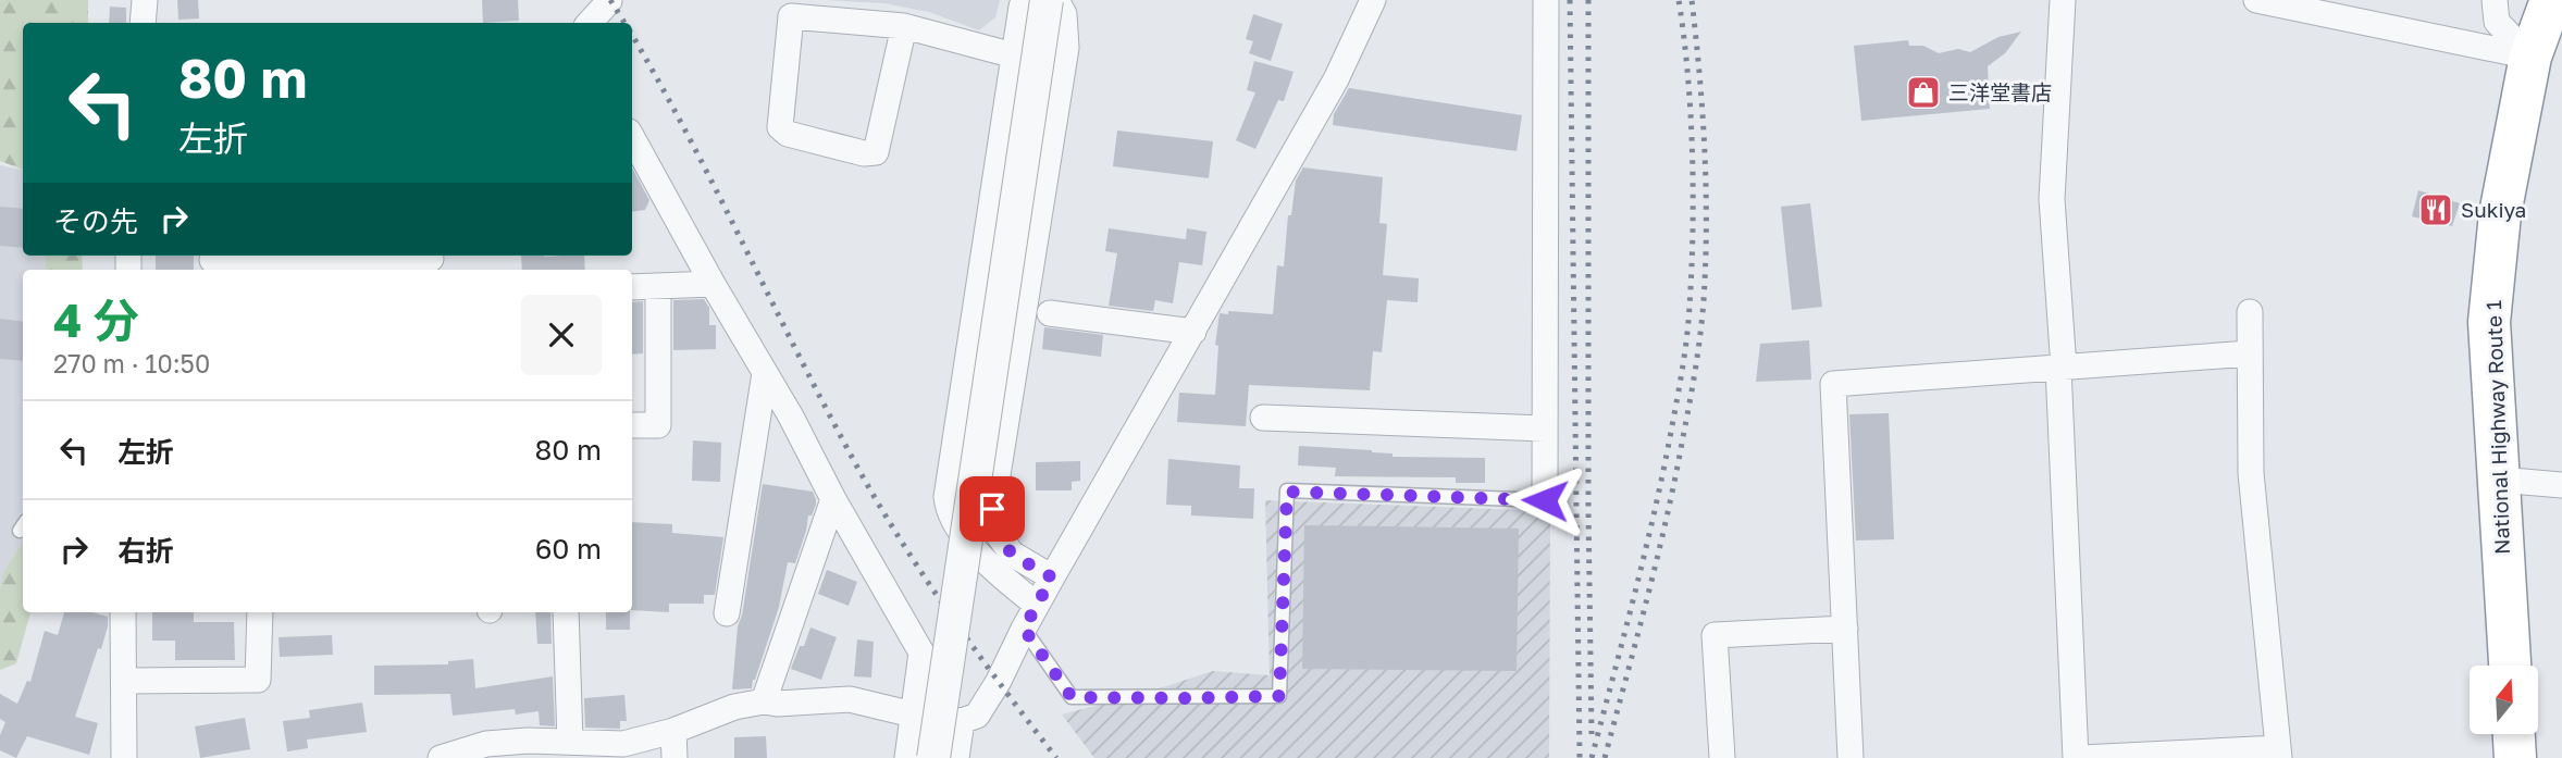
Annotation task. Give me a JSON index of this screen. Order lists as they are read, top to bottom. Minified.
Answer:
{"streets":{"highway":["National Highway Route 1"]},"places":{"shop":["三洋堂書店"],"restaurant":["Sukiya"]},"north":"top","page":{"turn":["80 m","左折"],"then":"その先","heading":["4 分","270 m · 10:50"],"list":[{"name":"左折","value":"80 m"},{"name":"右折","value":"60 m"}]}}
